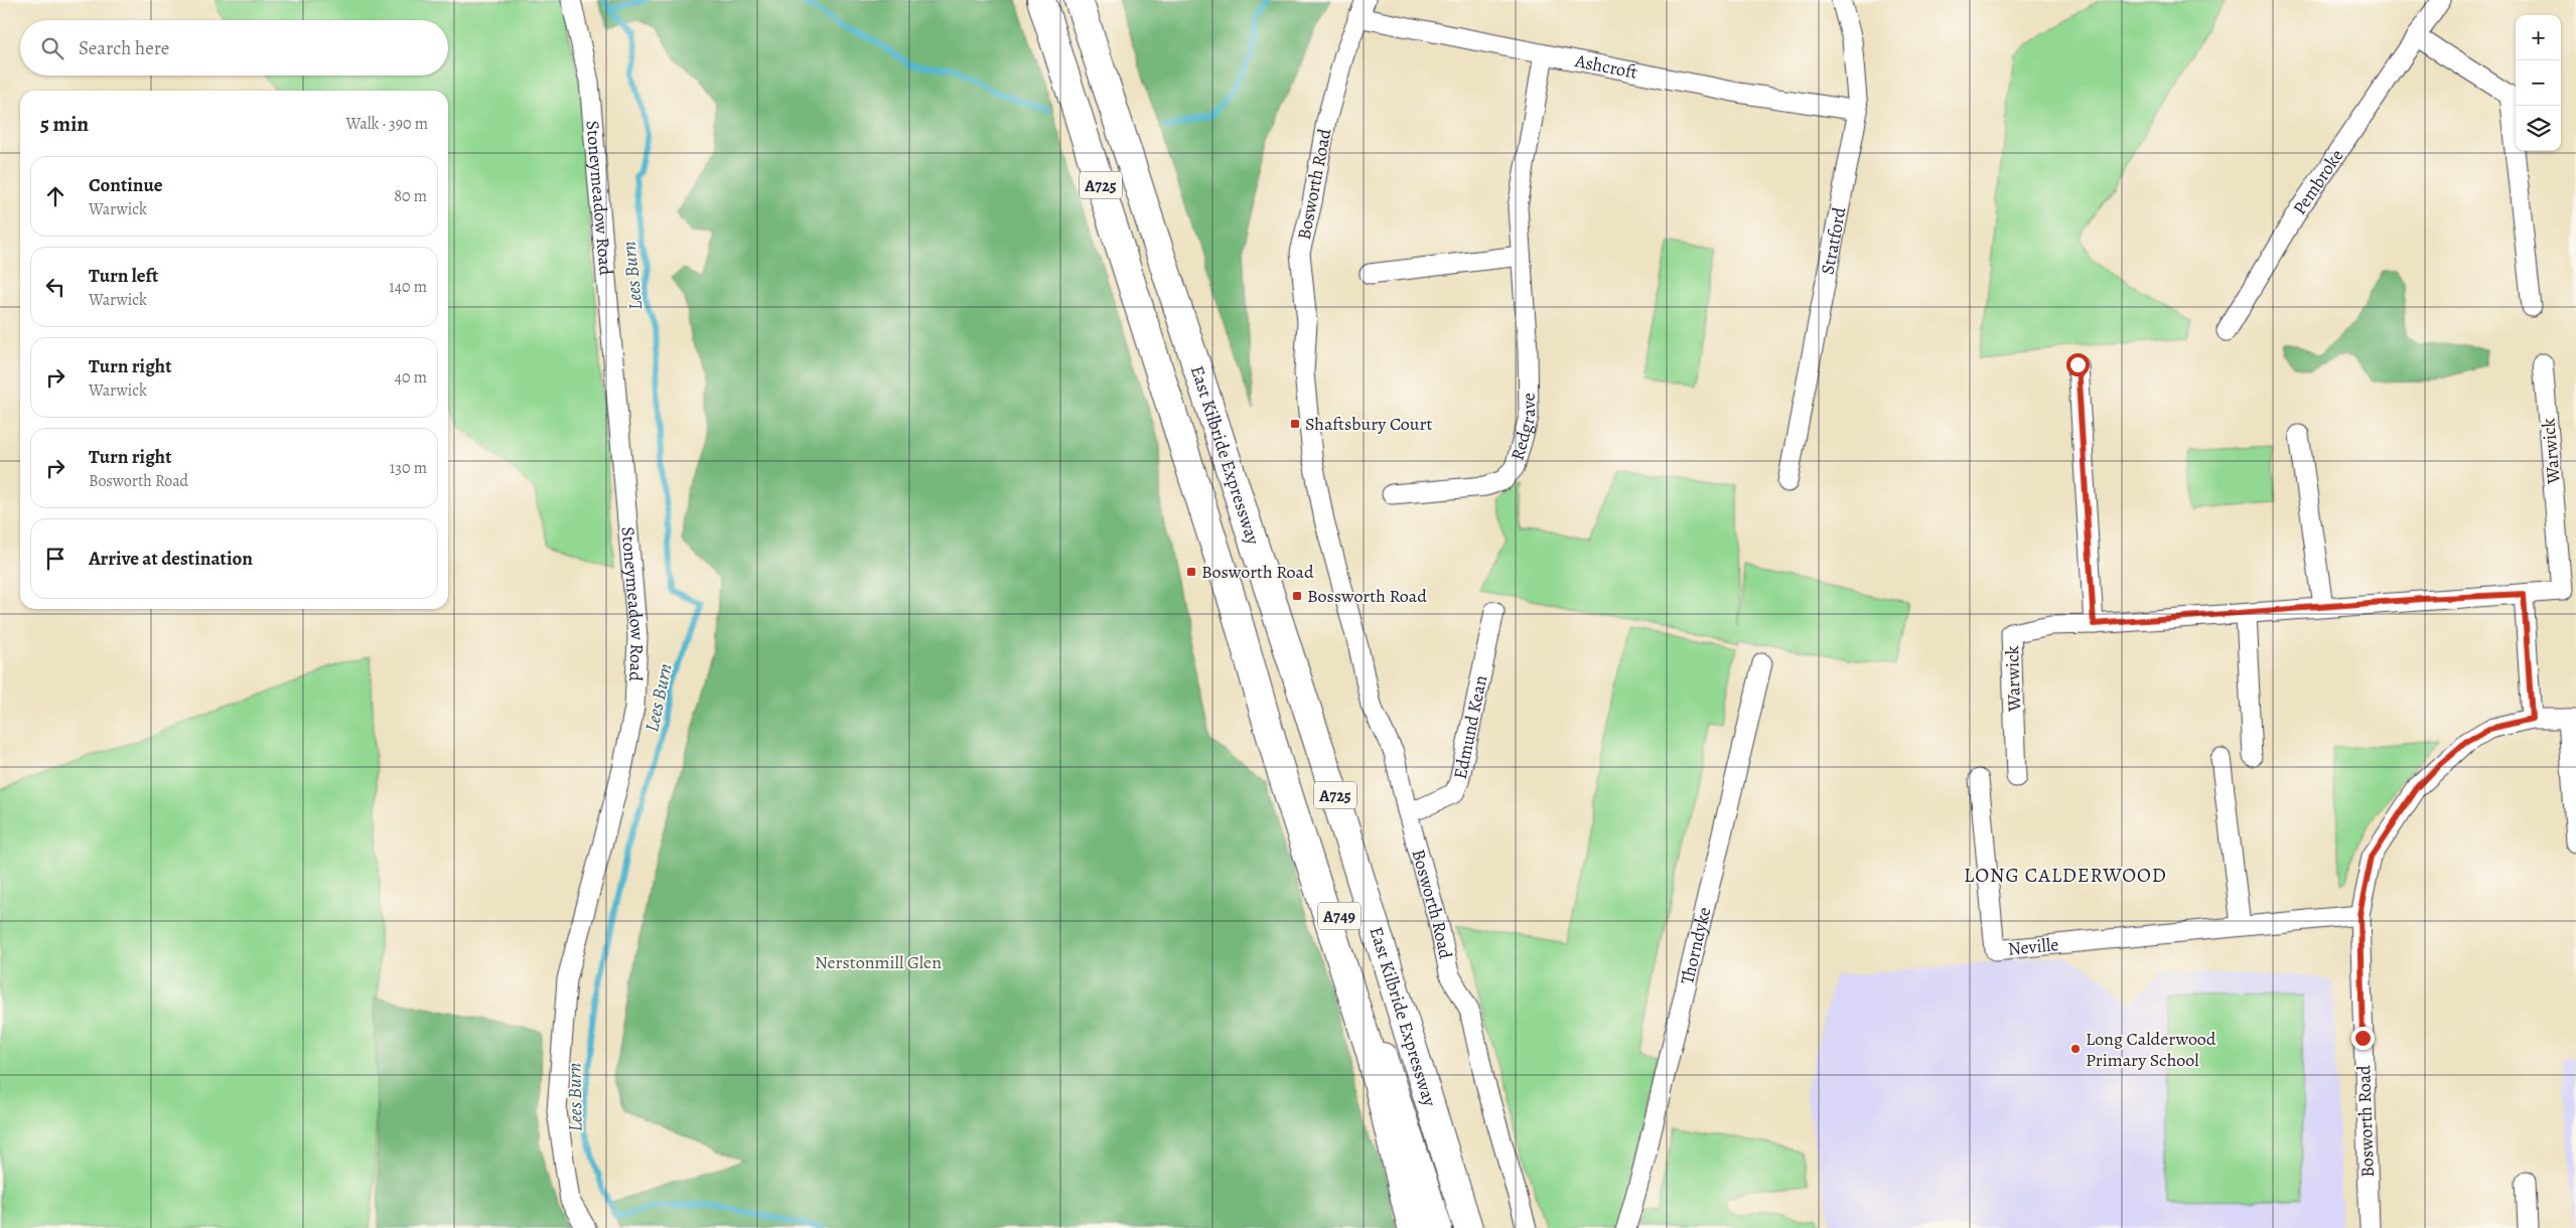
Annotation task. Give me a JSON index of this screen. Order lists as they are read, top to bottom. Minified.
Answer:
{"streets":{"main road":["A725","East Kilbride Expressway","A749"],"street":["Ashcroft","Pembroke","Bosworth Road","Stoneymeadow Road","Stratford","Redgrave","Warwick","Edmund Kean","Thorndyke","Neville"]},"crossings":[["Ashcroft","Bosworth Road"],["Ashcroft","Stratford"],["Ashcroft","Redgrave"],["Bosworth Road","Edmund Kean"],["Bosworth Road","Neville"]],"districts":["LONG CALDERWOOD"],"water":["Lees Burn"],"parks":["Nerstonmill Glen"],"places":{"transit":["Shaftsbury Court","Bosworth Road","Bossworth Road"],"other":["Long Calderwood Primary School"]},"page":{"map_buttons":["+","−"],"search":"Search here","heading":["5 min","Walk · 390 m"],"list":[["Continue","Warwick","80 m"],["Turn left","Warwick","140 m"],["Turn right","Warwick","40 m"],["Turn right","Bosworth Road","130 m"],"Arrive at destination"]}}
